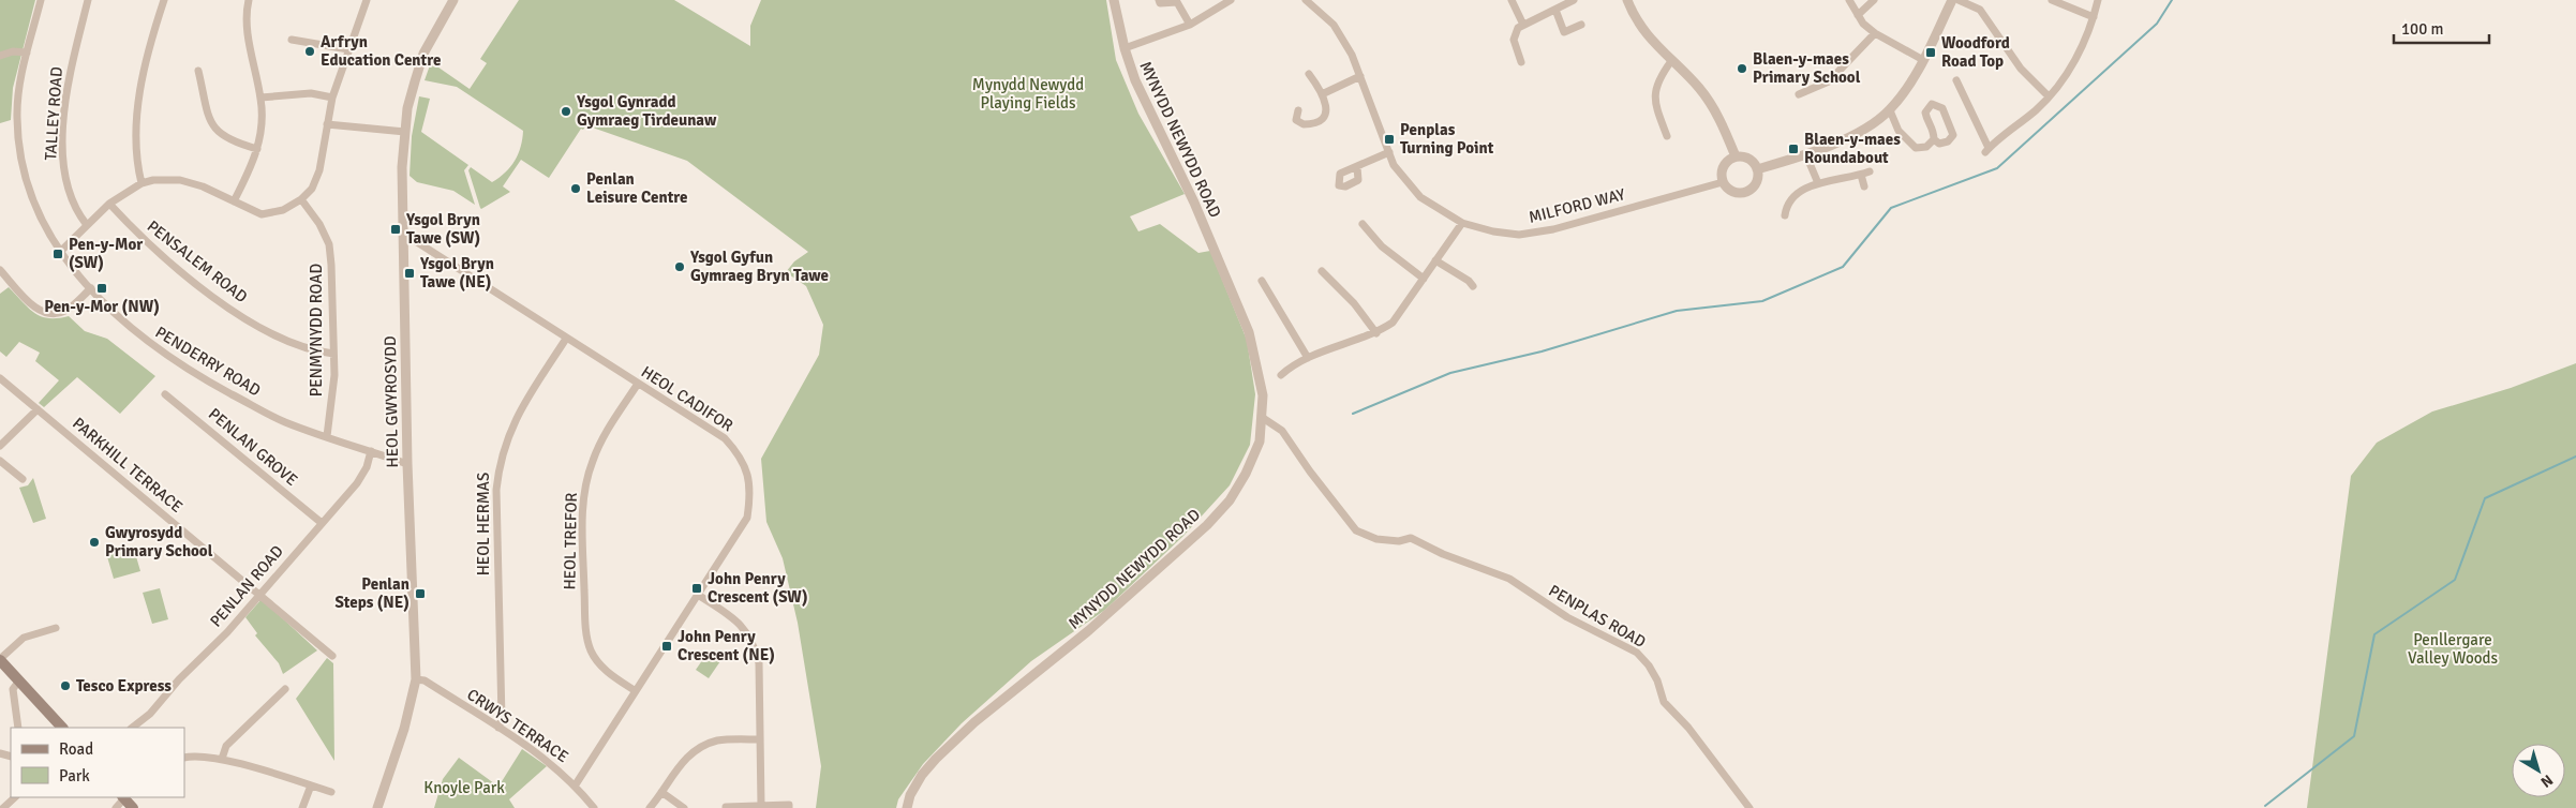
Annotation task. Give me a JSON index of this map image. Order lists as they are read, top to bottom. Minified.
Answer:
{"streets":{"street":["TALLEY ROAD","MYNYDD NEWYDD ROAD","MILFORD WAY","PENSALEM ROAD","PENMYNYDD ROAD","PENDERRY ROAD","HEOL CADIFOR","HEOL GWYROSYDD","PENLAN GROVE","PARKHILL TERRACE","HEOL HERMAS","HEOL TREFOR","PENLAN ROAD","PENPLAS ROAD","CRWYS TERRACE"]},"crossings":[["MYNYDD NEWYDD ROAD","PENPLAS ROAD"],["PENSALEM ROAD","PENMYNYDD ROAD"],["PENMYNYDD ROAD","PENDERRY ROAD"],["PENDERRY ROAD","HEOL GWYROSYDD"],["PENDERRY ROAD","PENLAN ROAD"],["HEOL CADIFOR","HEOL GWYROSYDD"],["HEOL CADIFOR","HEOL HERMAS"],["HEOL CADIFOR","HEOL TREFOR"],["HEOL CADIFOR","CRWYS TERRACE"],["HEOL GWYROSYDD","CRWYS TERRACE"],["PENLAN GROVE","PENLAN ROAD"],["PARKHILL TERRACE","PENLAN ROAD"],["HEOL HERMAS","CRWYS TERRACE"]],"parks":["Mynydd Newydd Playing Fields","Penllergare Valley Woods","Knoyle Park"],"places":{"other":["Arfryn Education Centre","Blaen-y-maes Primary School","Ysgol Gynradd Gymraeg Tirdeunaw","Penlan Leisure Centre","Ysgol Gyfun Gymraeg Bryn Tawe","Gwyrosydd Primary School","Tesco Express"],"transit":["Woodford Road Top","Penplas Turning Point","Blaen-y-maes Roundabout","Ysgol Bryn Tawe (SW)","Pen-y-Mor (SW)","Ysgol Bryn Tawe (NE)","Pen-y-Mor (NW)","John Penry Crescent (SW)","Penlan Steps (NE)","John Penry Crescent (NE)"]},"legend":["Road","Park"],"scale_bar":"100 m","north":"bottom right"}
